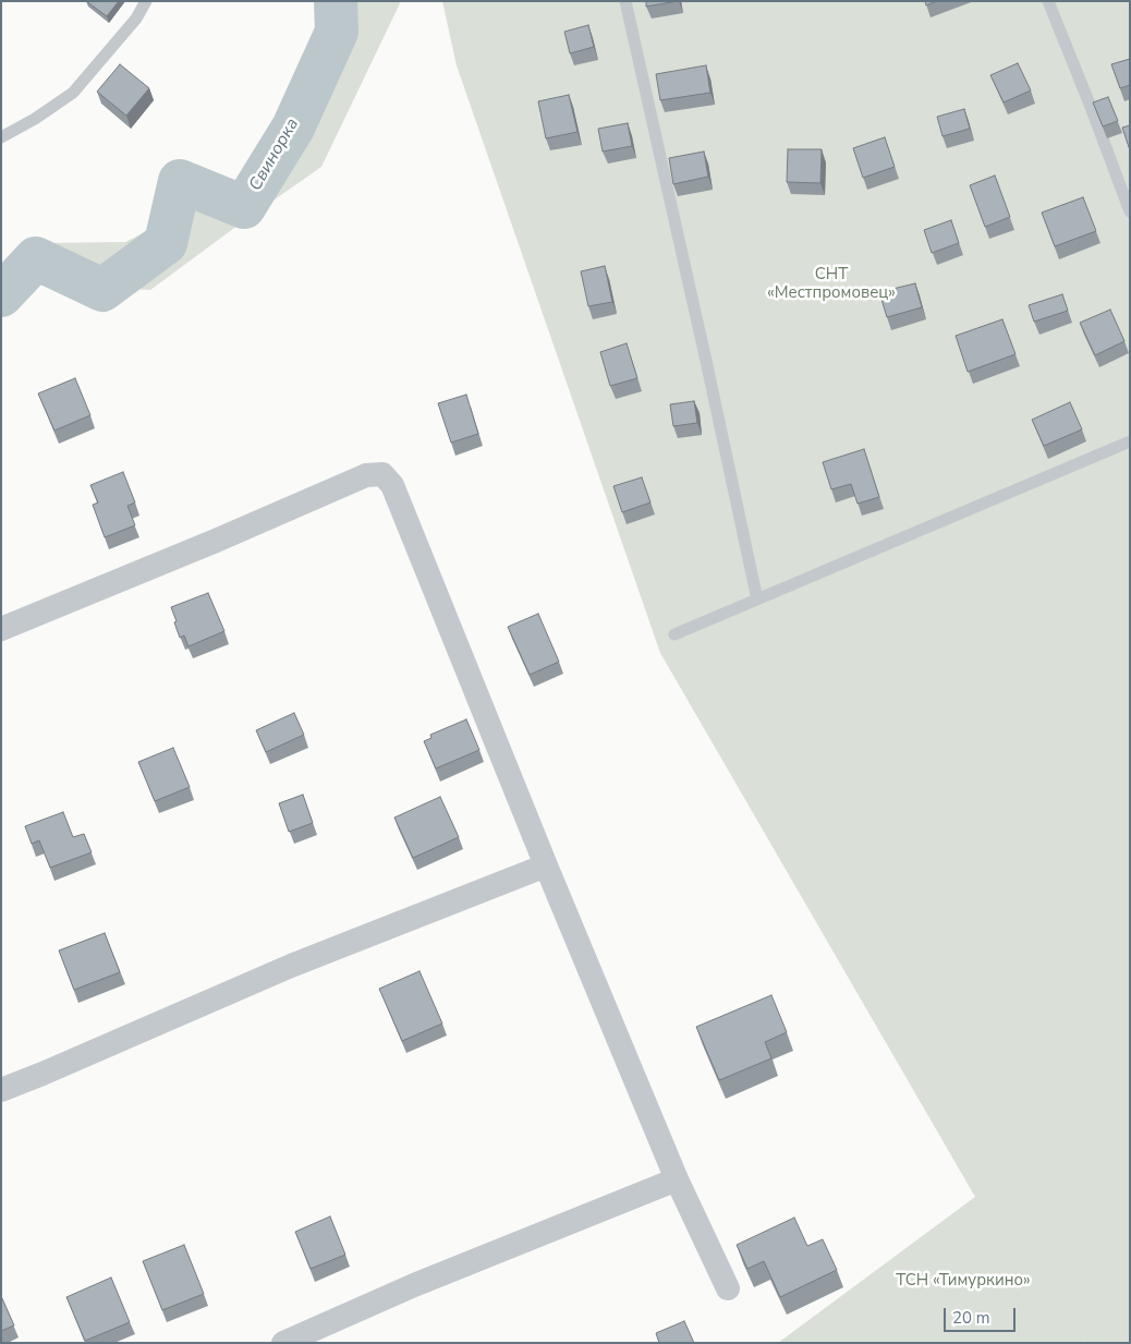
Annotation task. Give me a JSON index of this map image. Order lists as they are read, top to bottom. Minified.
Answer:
{"water":["Свинорка"],"parks":["СНТ «Местпромовец»","ТСН «Тимуркино»"],"scale_bar":"20 m"}
